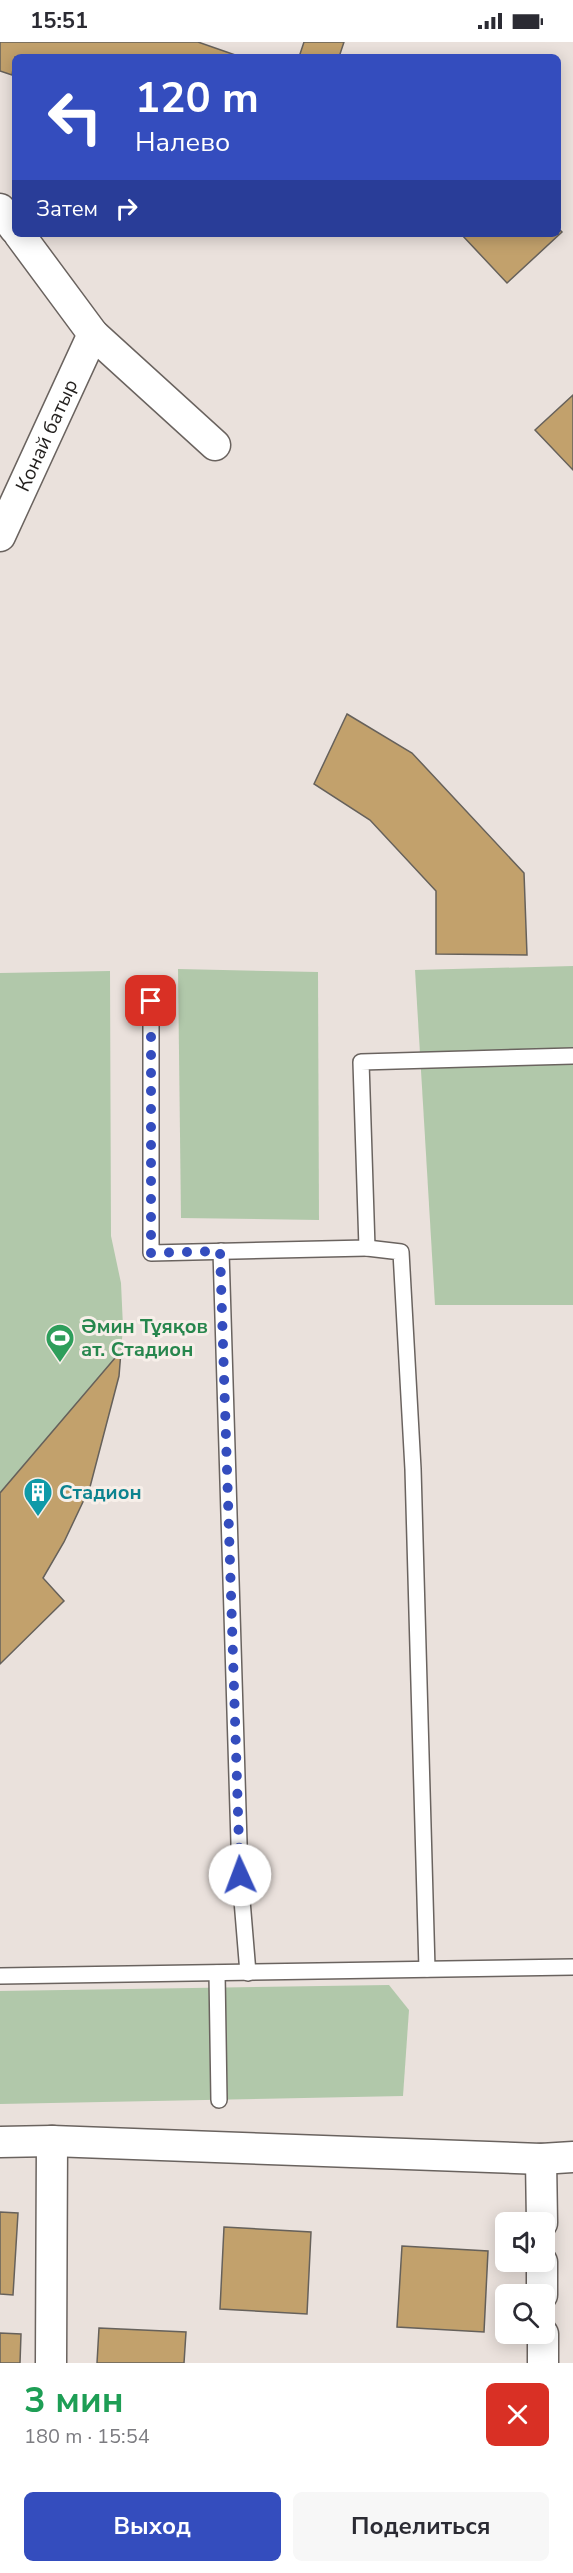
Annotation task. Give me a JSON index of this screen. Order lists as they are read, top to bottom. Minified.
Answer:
{"streets":{"street":["Конай батыр"]},"places":{"sports":["Әмин Тұяқов ат. Стадион"],"building":["Стадион"]},"page":{"status":"15:51","turn":["120 m","Налево"],"then":"Затем","heading":["3 мин","180 m · 15:54"],"buttons":["Выход","Поделиться"]}}
